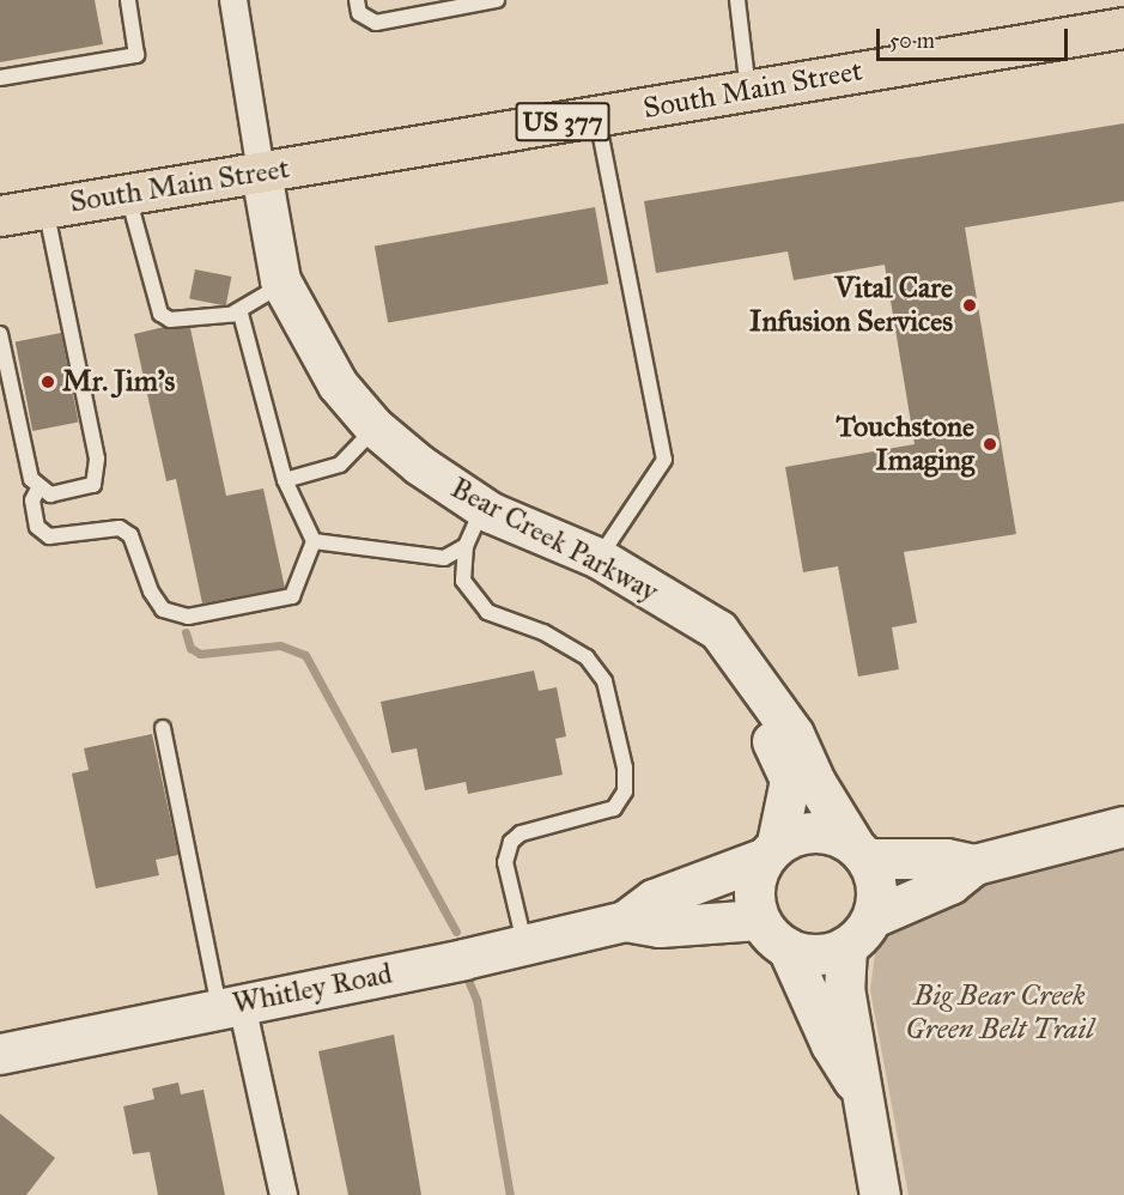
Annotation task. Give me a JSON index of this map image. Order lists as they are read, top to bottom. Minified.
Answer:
{"streets":{"main road":["South Main Street","US 377"],"street":["Bear Creek Parkway","Whitley Road"]},"crossings":[["South Main Street","Bear Creek Parkway"],["Bear Creek Parkway","Whitley Road"]],"parks":["Big Bear Creek Green Belt Trail"],"places":["Vital Care Infusion Services","Mr. Jim's","Touchstone Imaging"],"scale_bar":"50 m"}
